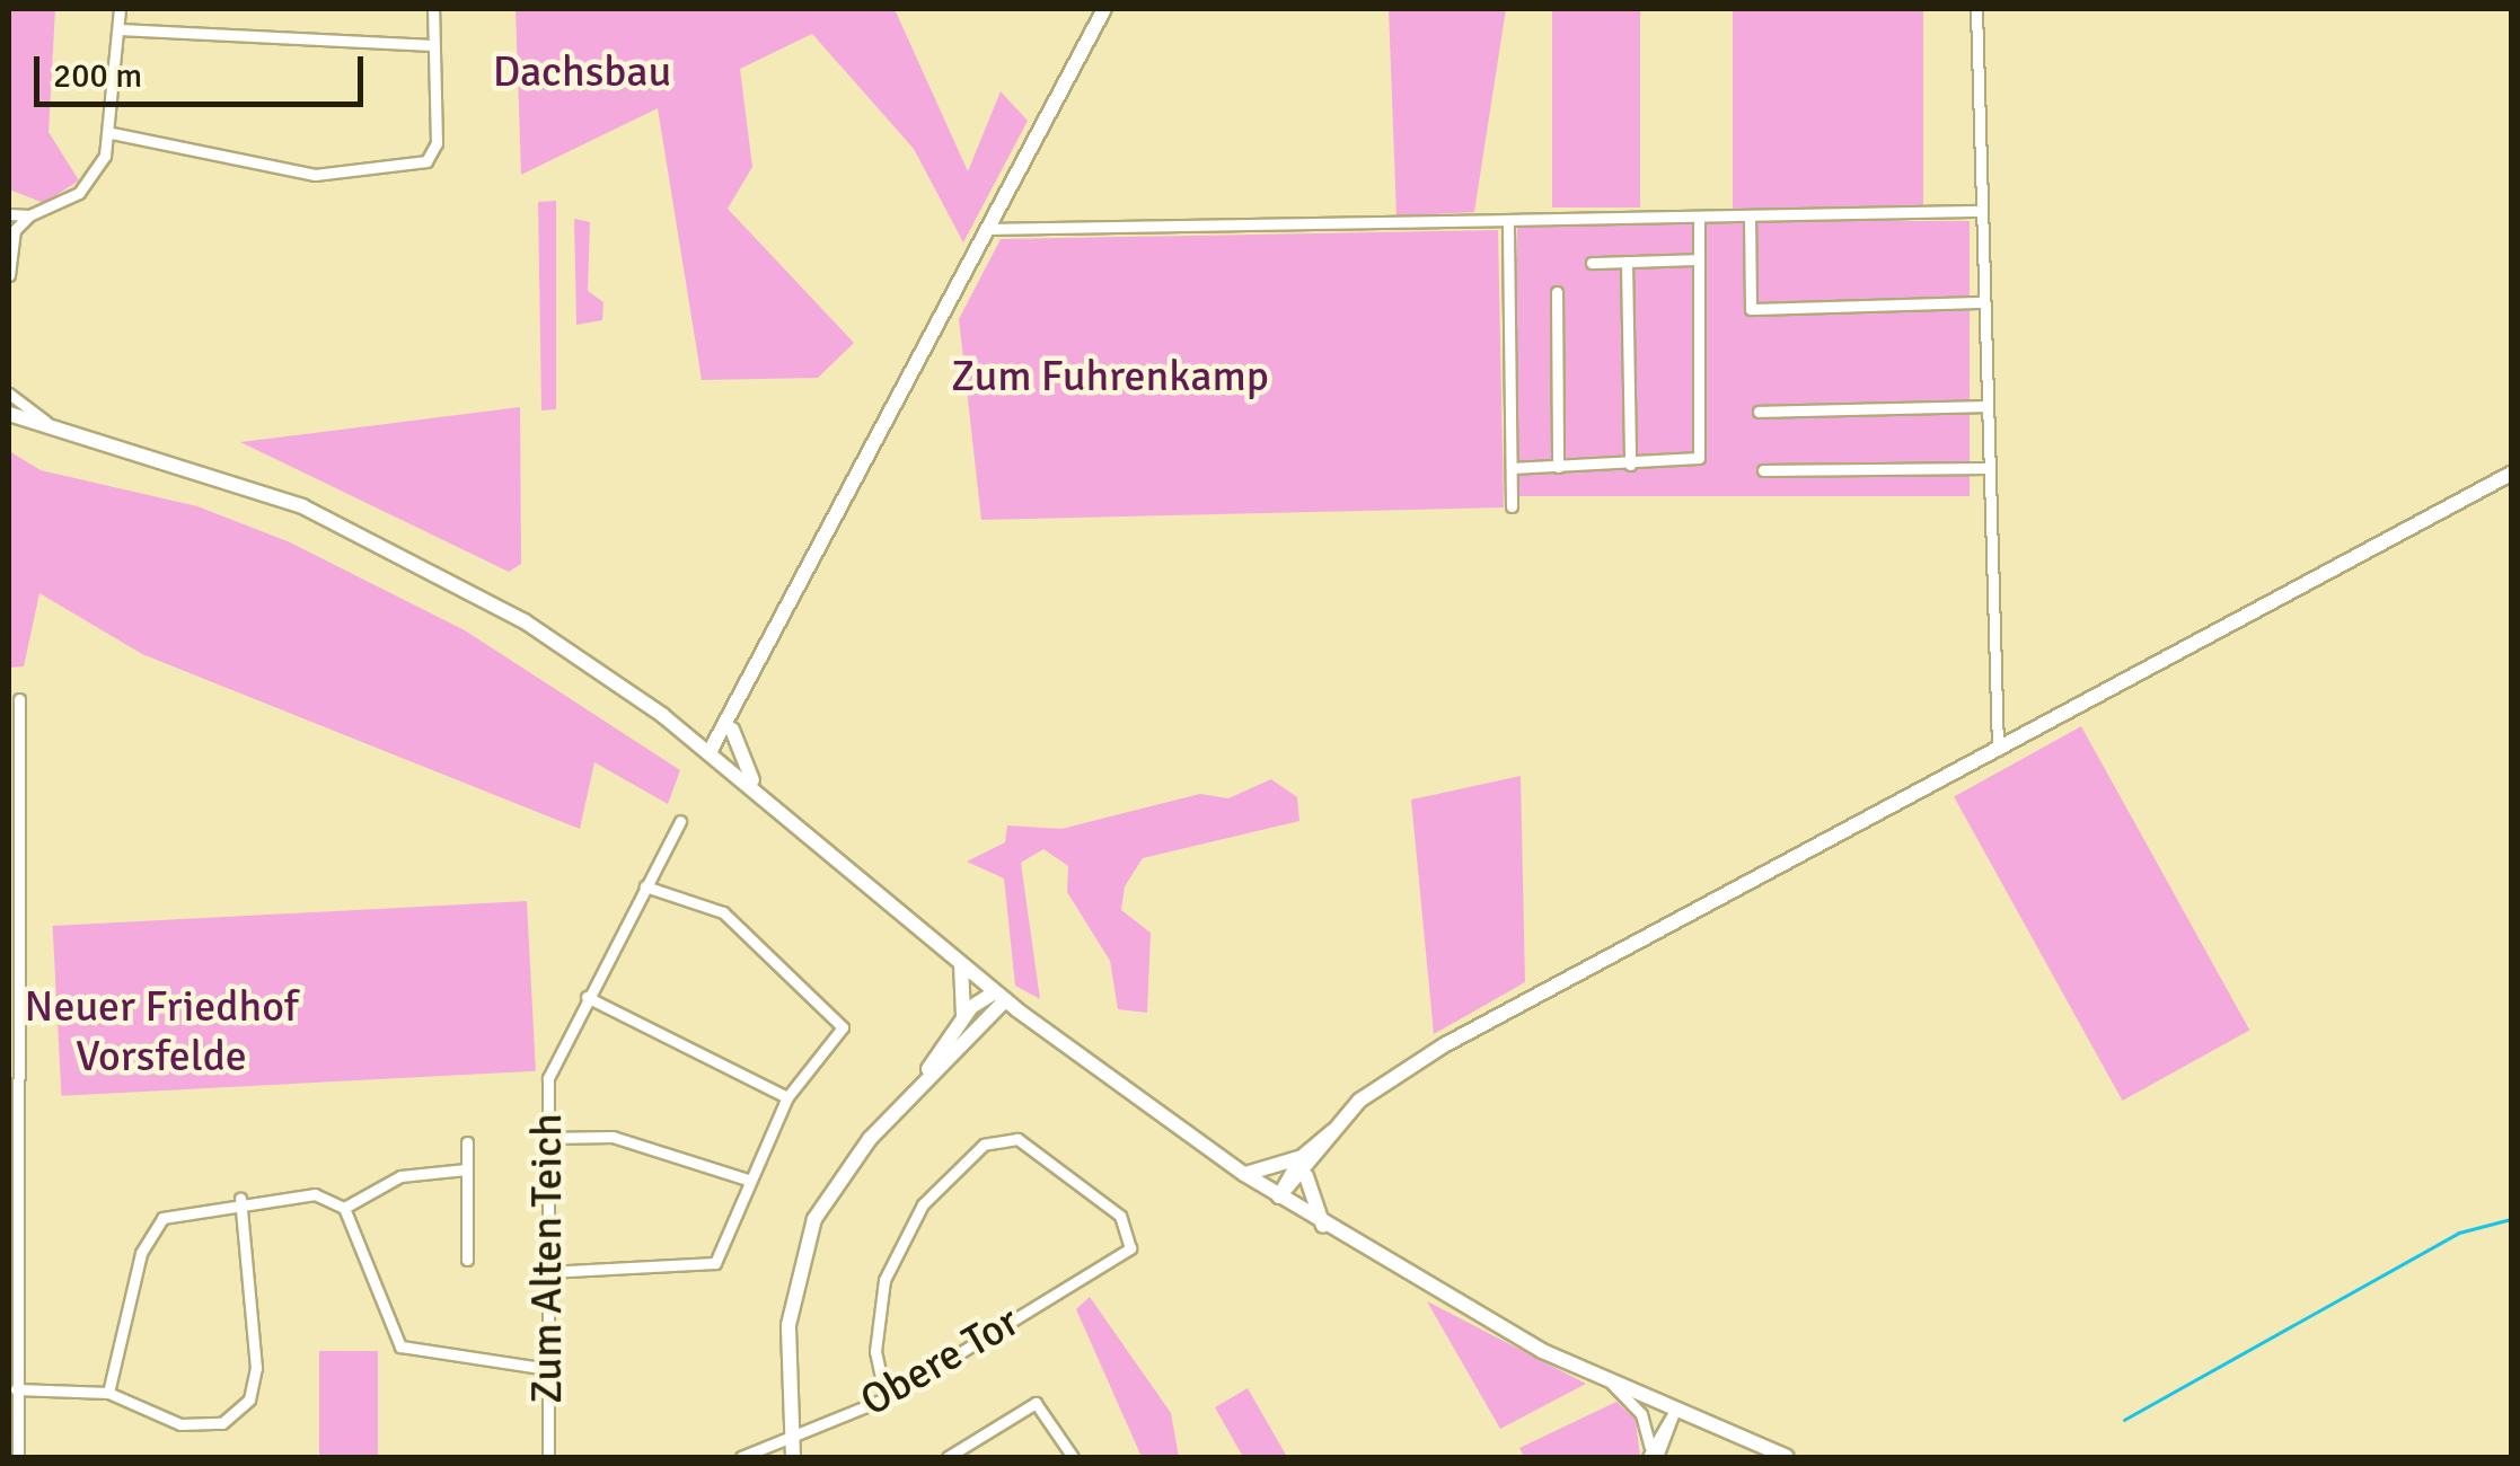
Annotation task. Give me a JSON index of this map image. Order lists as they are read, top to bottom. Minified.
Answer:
{"streets":{"street":["Zum Alten Teich","Obere Tor"]},"parks":["Dachsbau","Zum Fuhrenkamp","Neuer Friedhof Vorsfelde"],"scale_bar":"200 m"}
